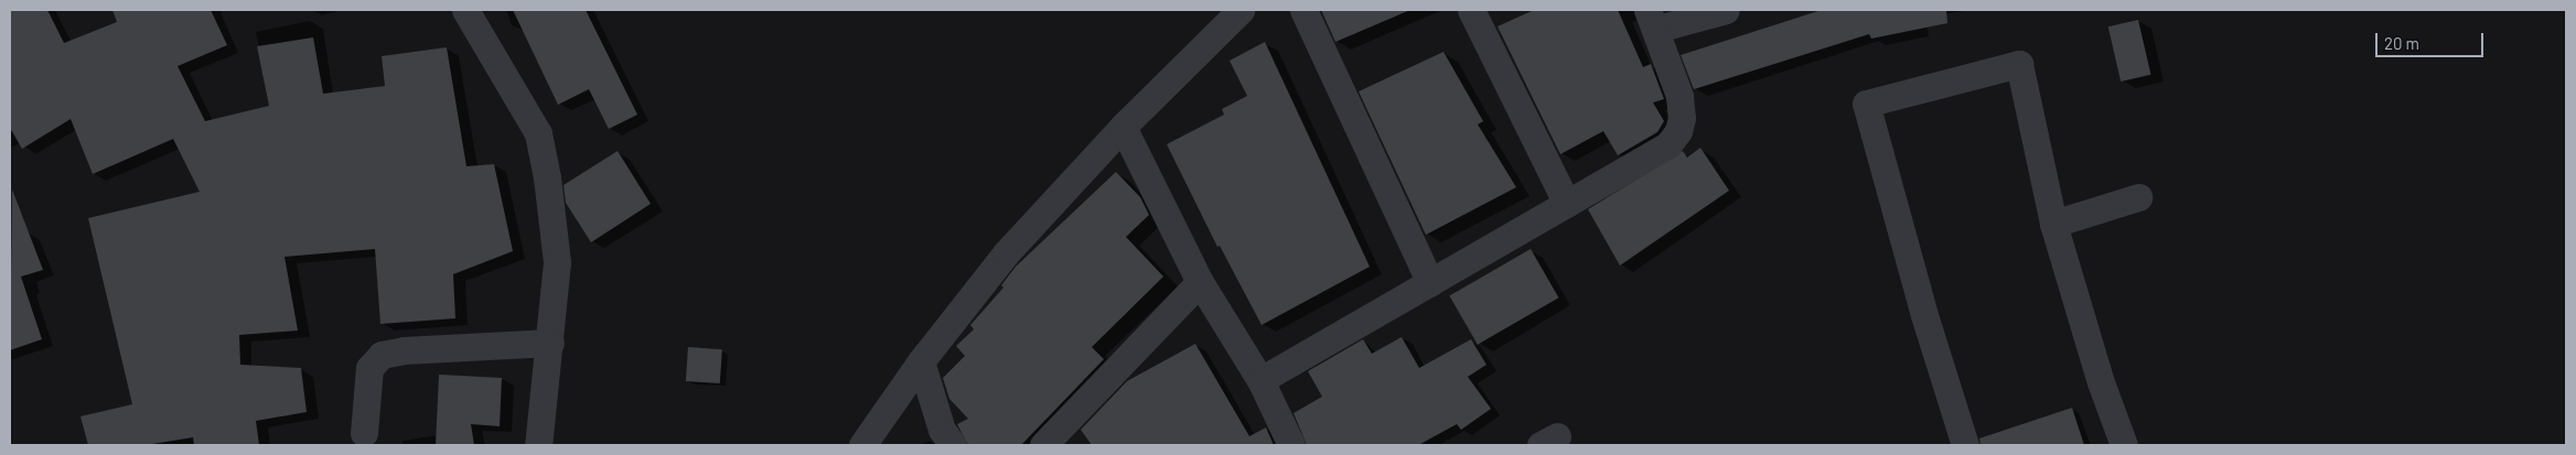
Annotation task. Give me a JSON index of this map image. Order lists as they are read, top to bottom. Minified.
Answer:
{"scale_bar":"20 m"}
